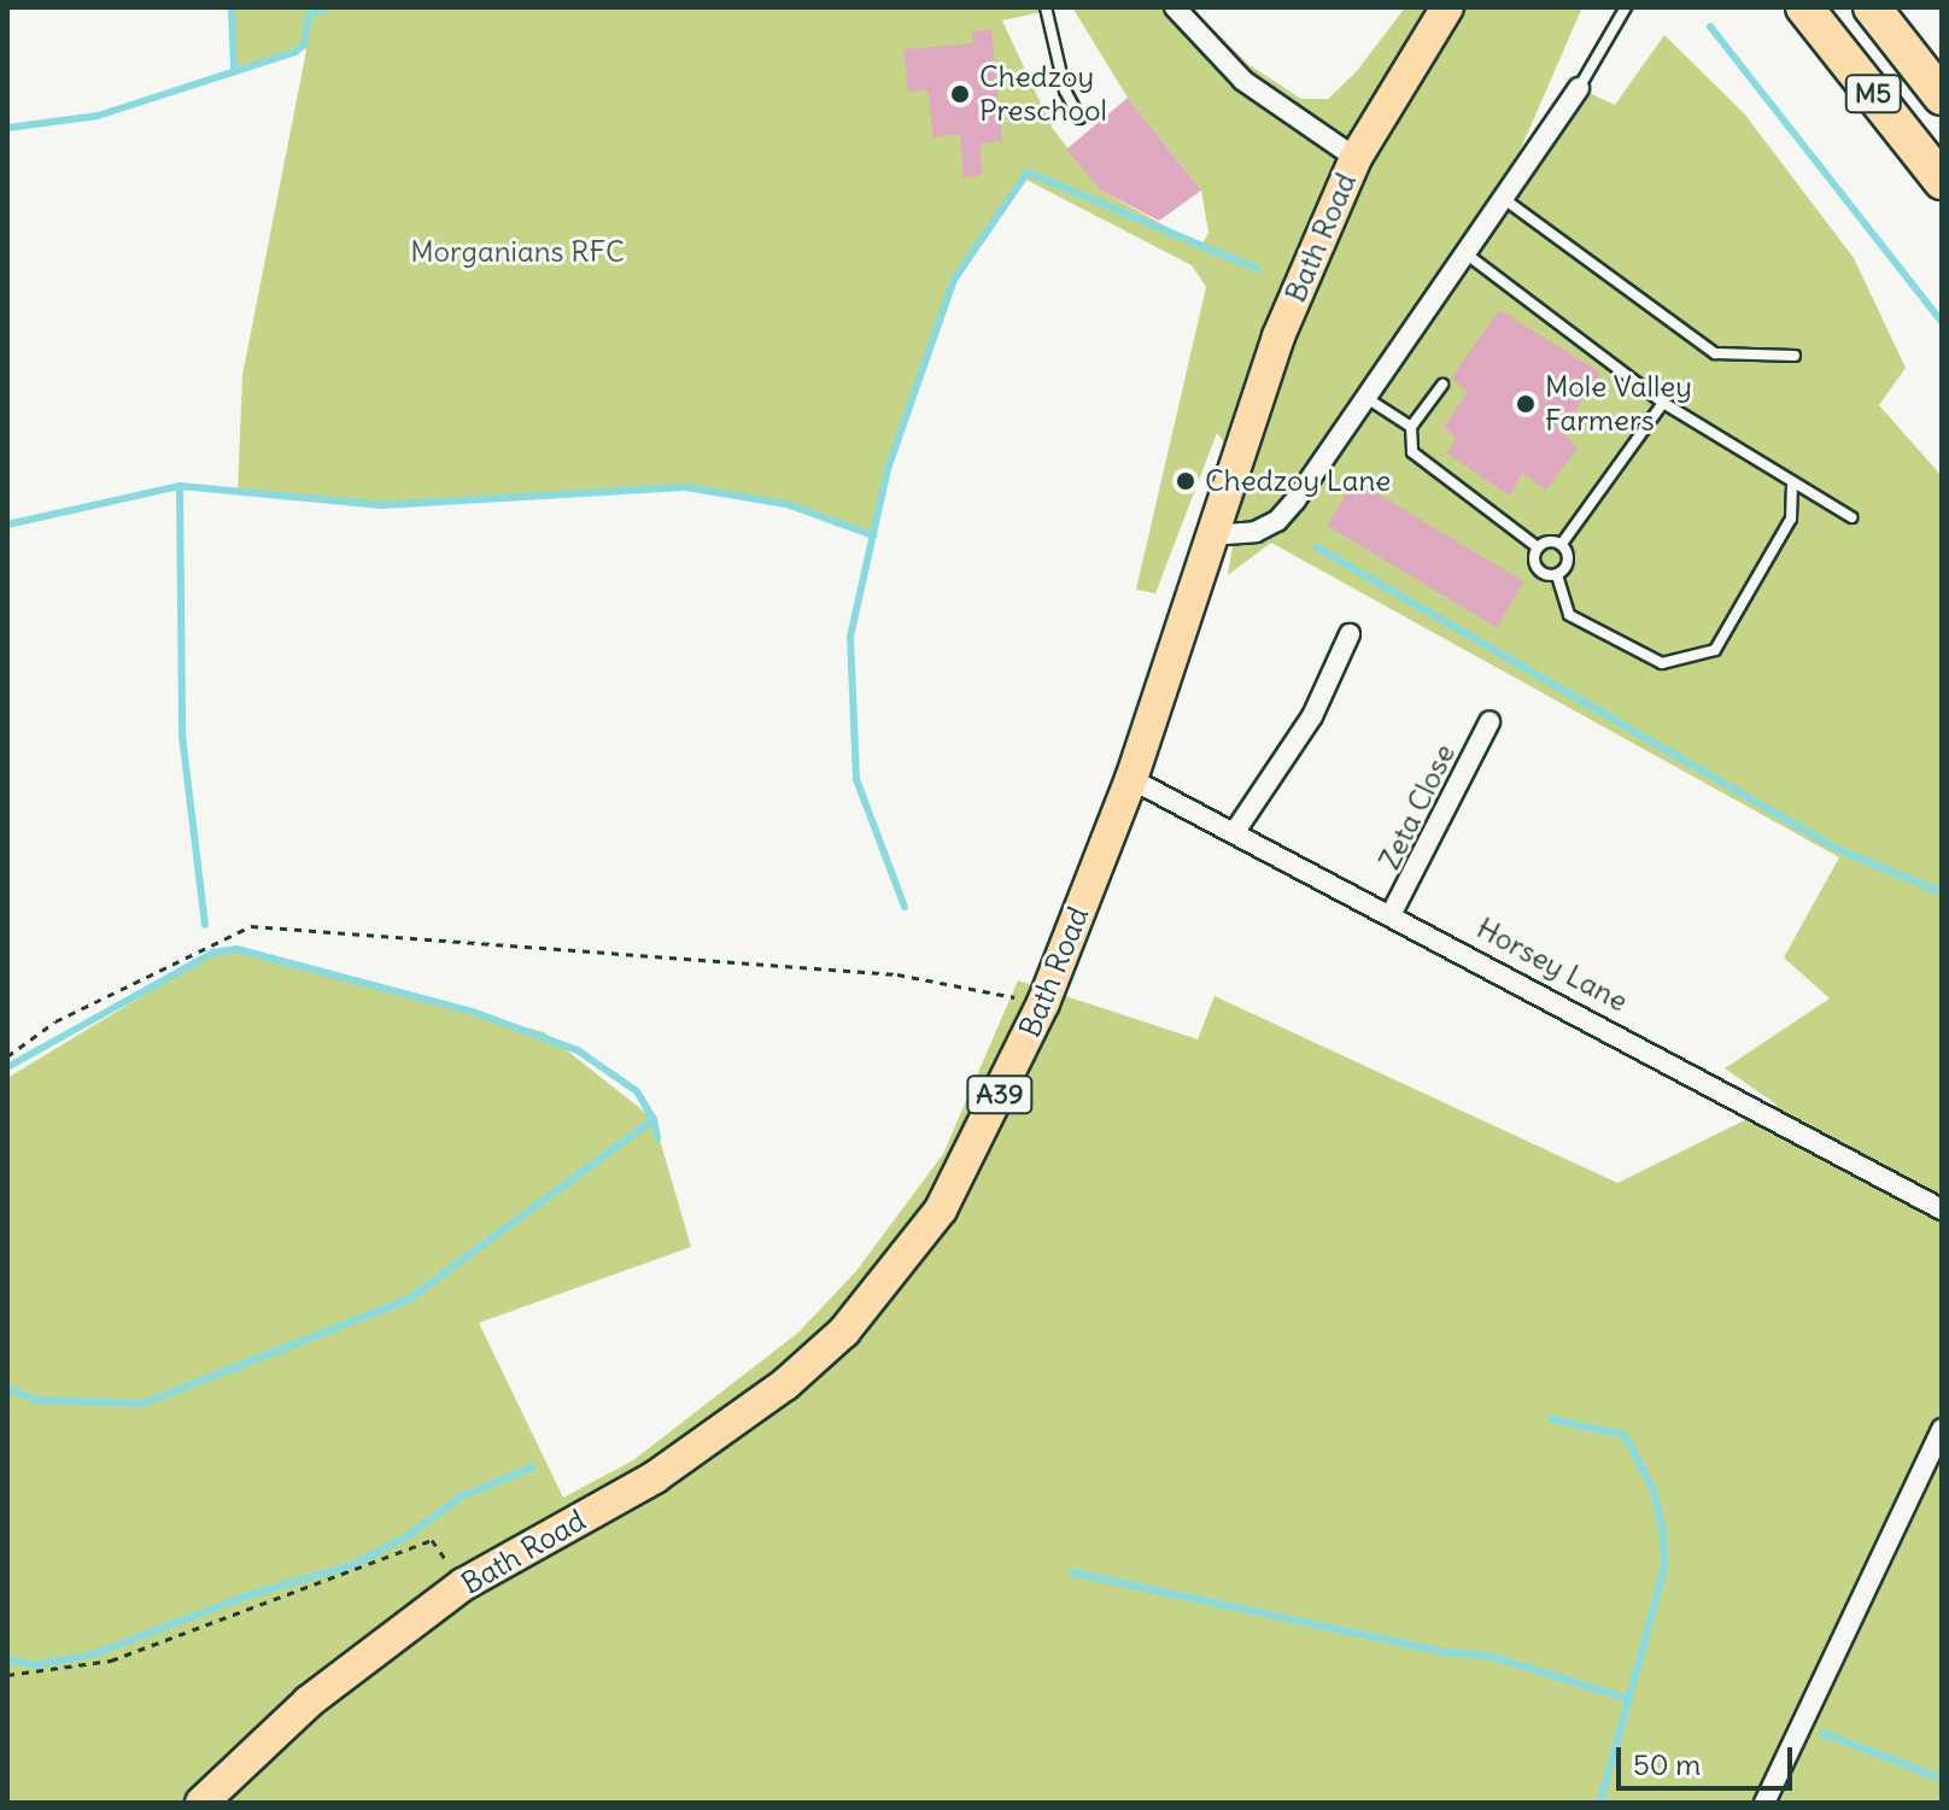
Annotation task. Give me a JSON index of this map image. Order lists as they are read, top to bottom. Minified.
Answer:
{"streets":{"highway":["M5"],"main road":["Bath Road","A39"],"street":["Zeta Close","Horsey Lane"]},"crossings":[["Bath Road","Horsey Lane"],["Zeta Close","Horsey Lane"]],"parks":["Morganians RFC"],"places":["Chedzoy Preschool","Mole Valley Farmers","Chedzoy Lane"],"scale_bar":"50 m"}
